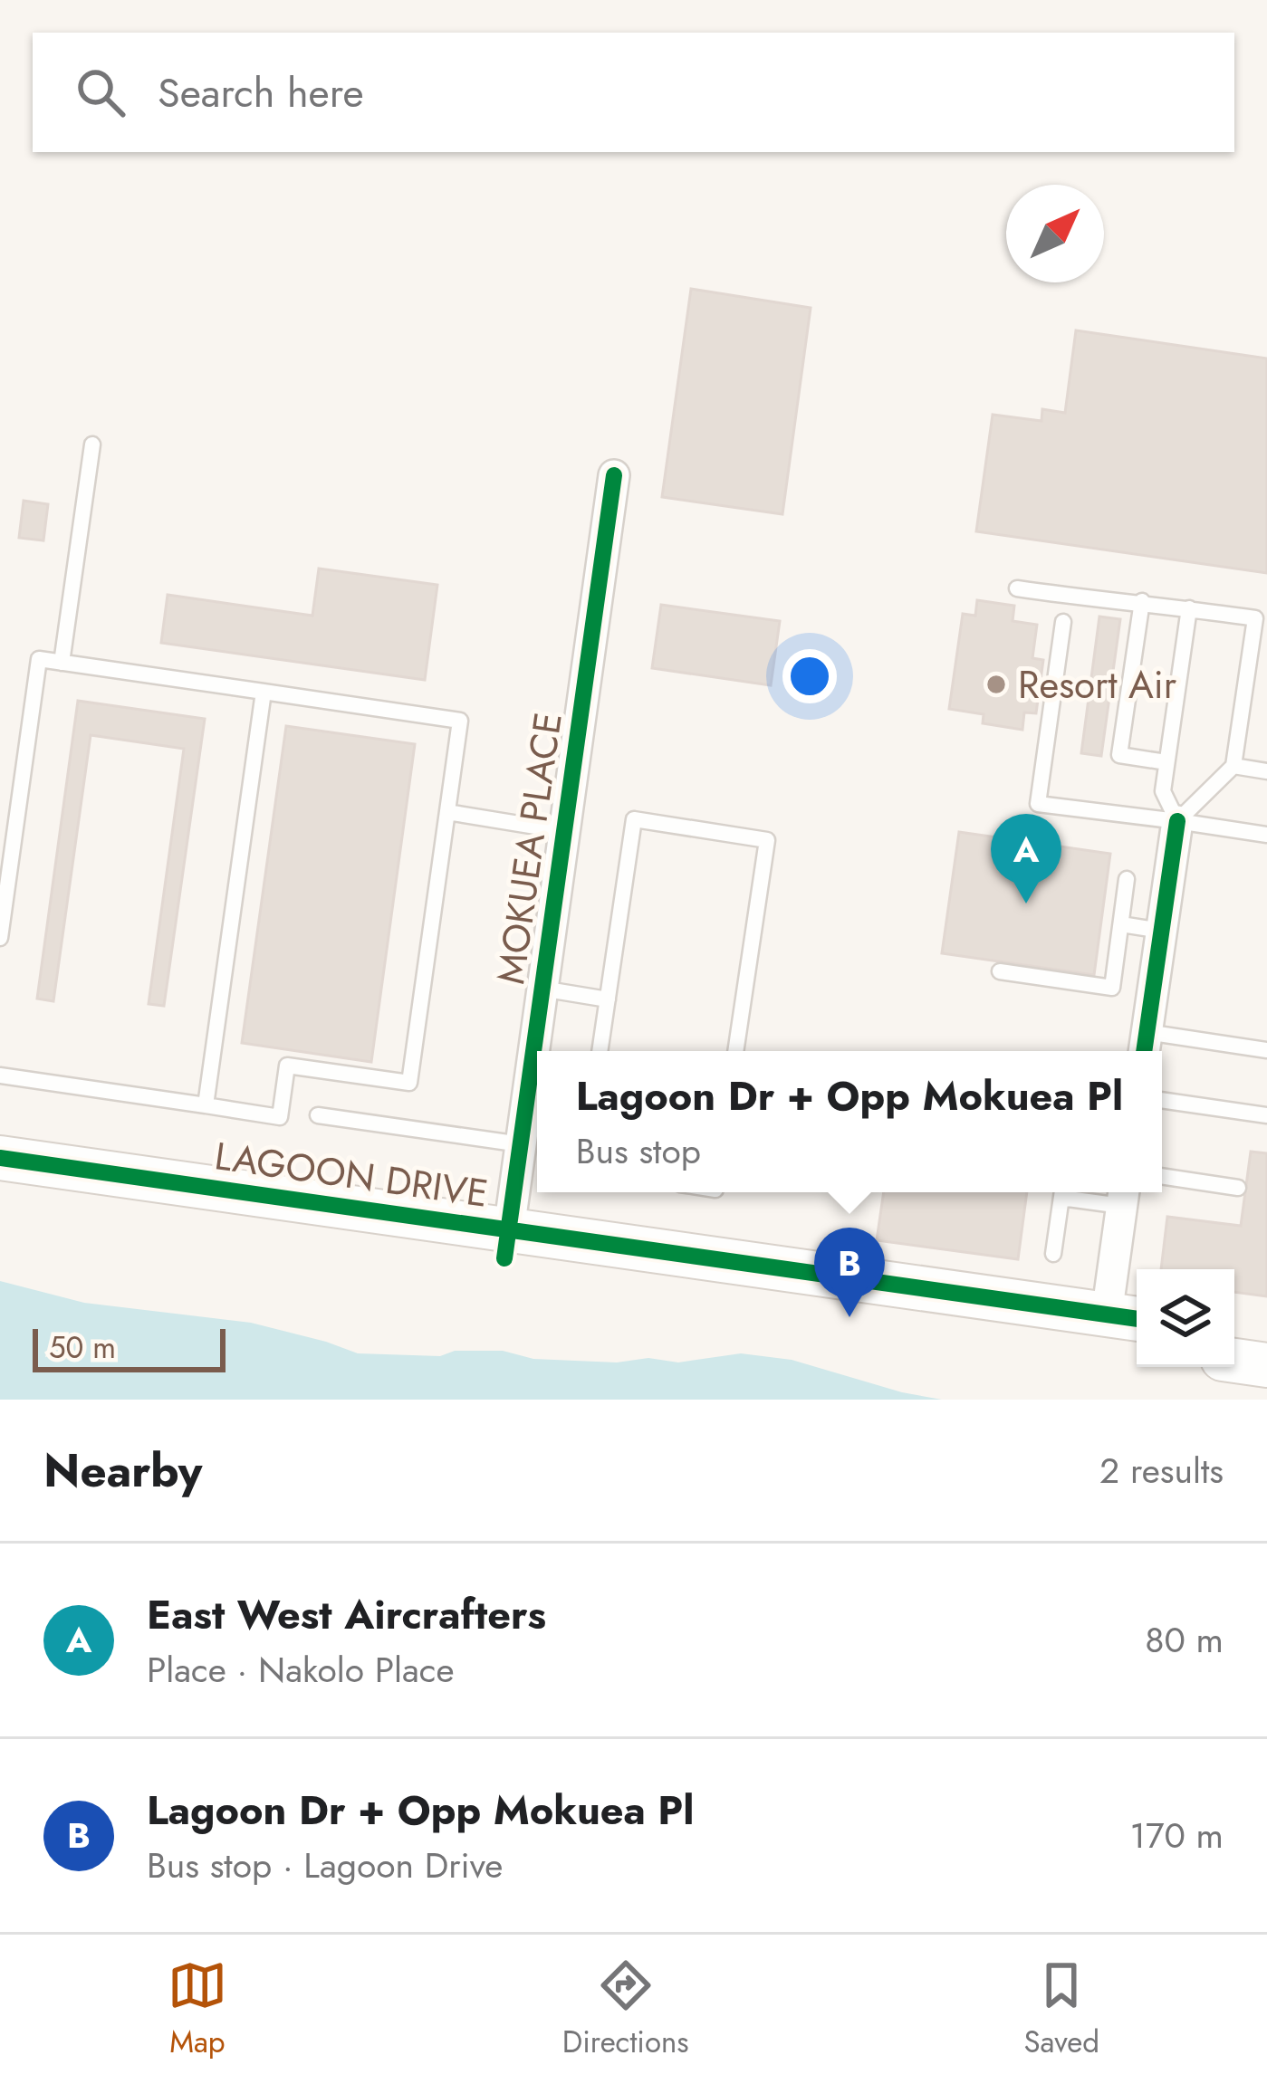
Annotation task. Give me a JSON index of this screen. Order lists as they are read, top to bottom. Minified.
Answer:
{"streets":{"street":["MOKUEA PLACE","LAGOON DRIVE"]},"crossings":[["MOKUEA PLACE","LAGOON DRIVE"]],"places":["Resort Air"],"scale_bar":"50 m","north":"top right","page":{"search":"Search here","pins":["A","B"],"popup":["Lagoon Dr + Opp Mokuea Pl","Bus stop"],"scale":"50 m","heading":["Nearby","2 results"],"list":[{"mark":"A","name":"East West Aircrafters","note":"Place · Nakolo Place","value":"80 m"},{"mark":"B","name":"Lagoon Dr + Opp Mokuea Pl","note":"Bus stop · Lagoon Drive","value":"170 m"}],"nav":["Map","Directions","Saved"]}}
